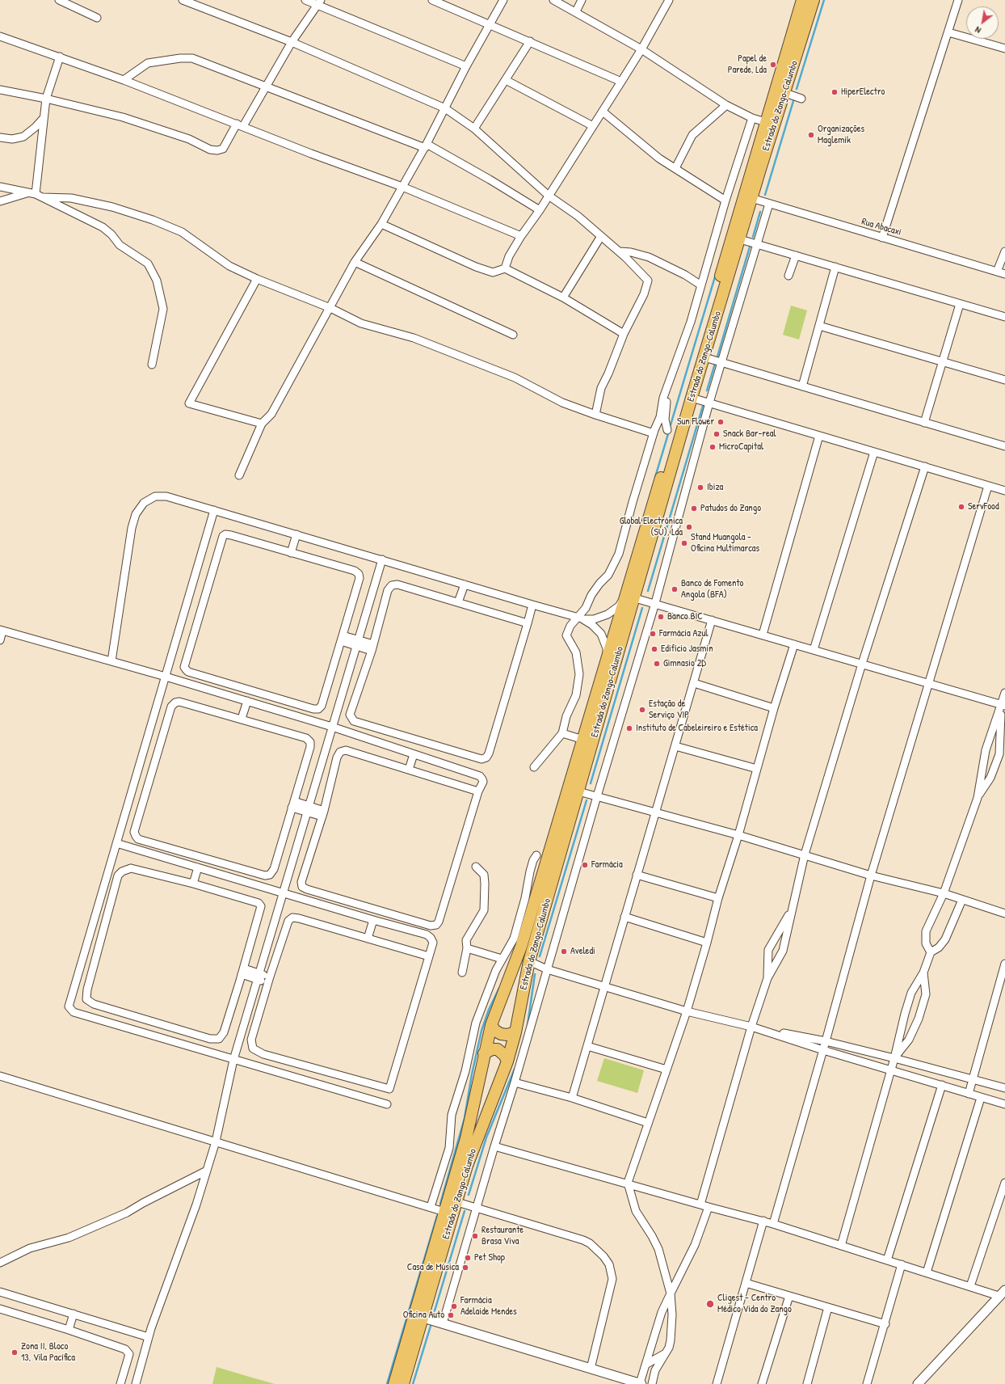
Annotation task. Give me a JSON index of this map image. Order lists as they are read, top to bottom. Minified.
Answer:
{"streets":{"main road":["Estrada do Zango-Calumbo"],"street":["Rua Abacaxi"]},"crossings":[["Estrada do Zango-Calumbo","Rua Abacaxi"]],"places":["Papel de Parede, Lda","HiperElectro","Organizações Maglemik","Sun Flower","Snack Bar-real","MicroCapital","Ibiza","ServFood","Patudos do Zango","Global Electrónica (SU), Lda","Stand Muangola - Oficina Multimarcas","Banco de Fomento Angola (BFA)","Banco BIC","Farmácia Azul","Edifício Jasmin","Gimnasio 2D","Estação de Serviço VIP","Instituto de Cabeleireiro e Estética","Farmácia","Aveledi","Restaurante Brasa Viva","Pet Shop","Casa de Música","Cligest - Centro Médico Vida do Zango","Farmácia Adelaide Mendes","Oficina Auto","Zona II, Bloco 13, Vila Pacífica"],"north":"bottom left"}
